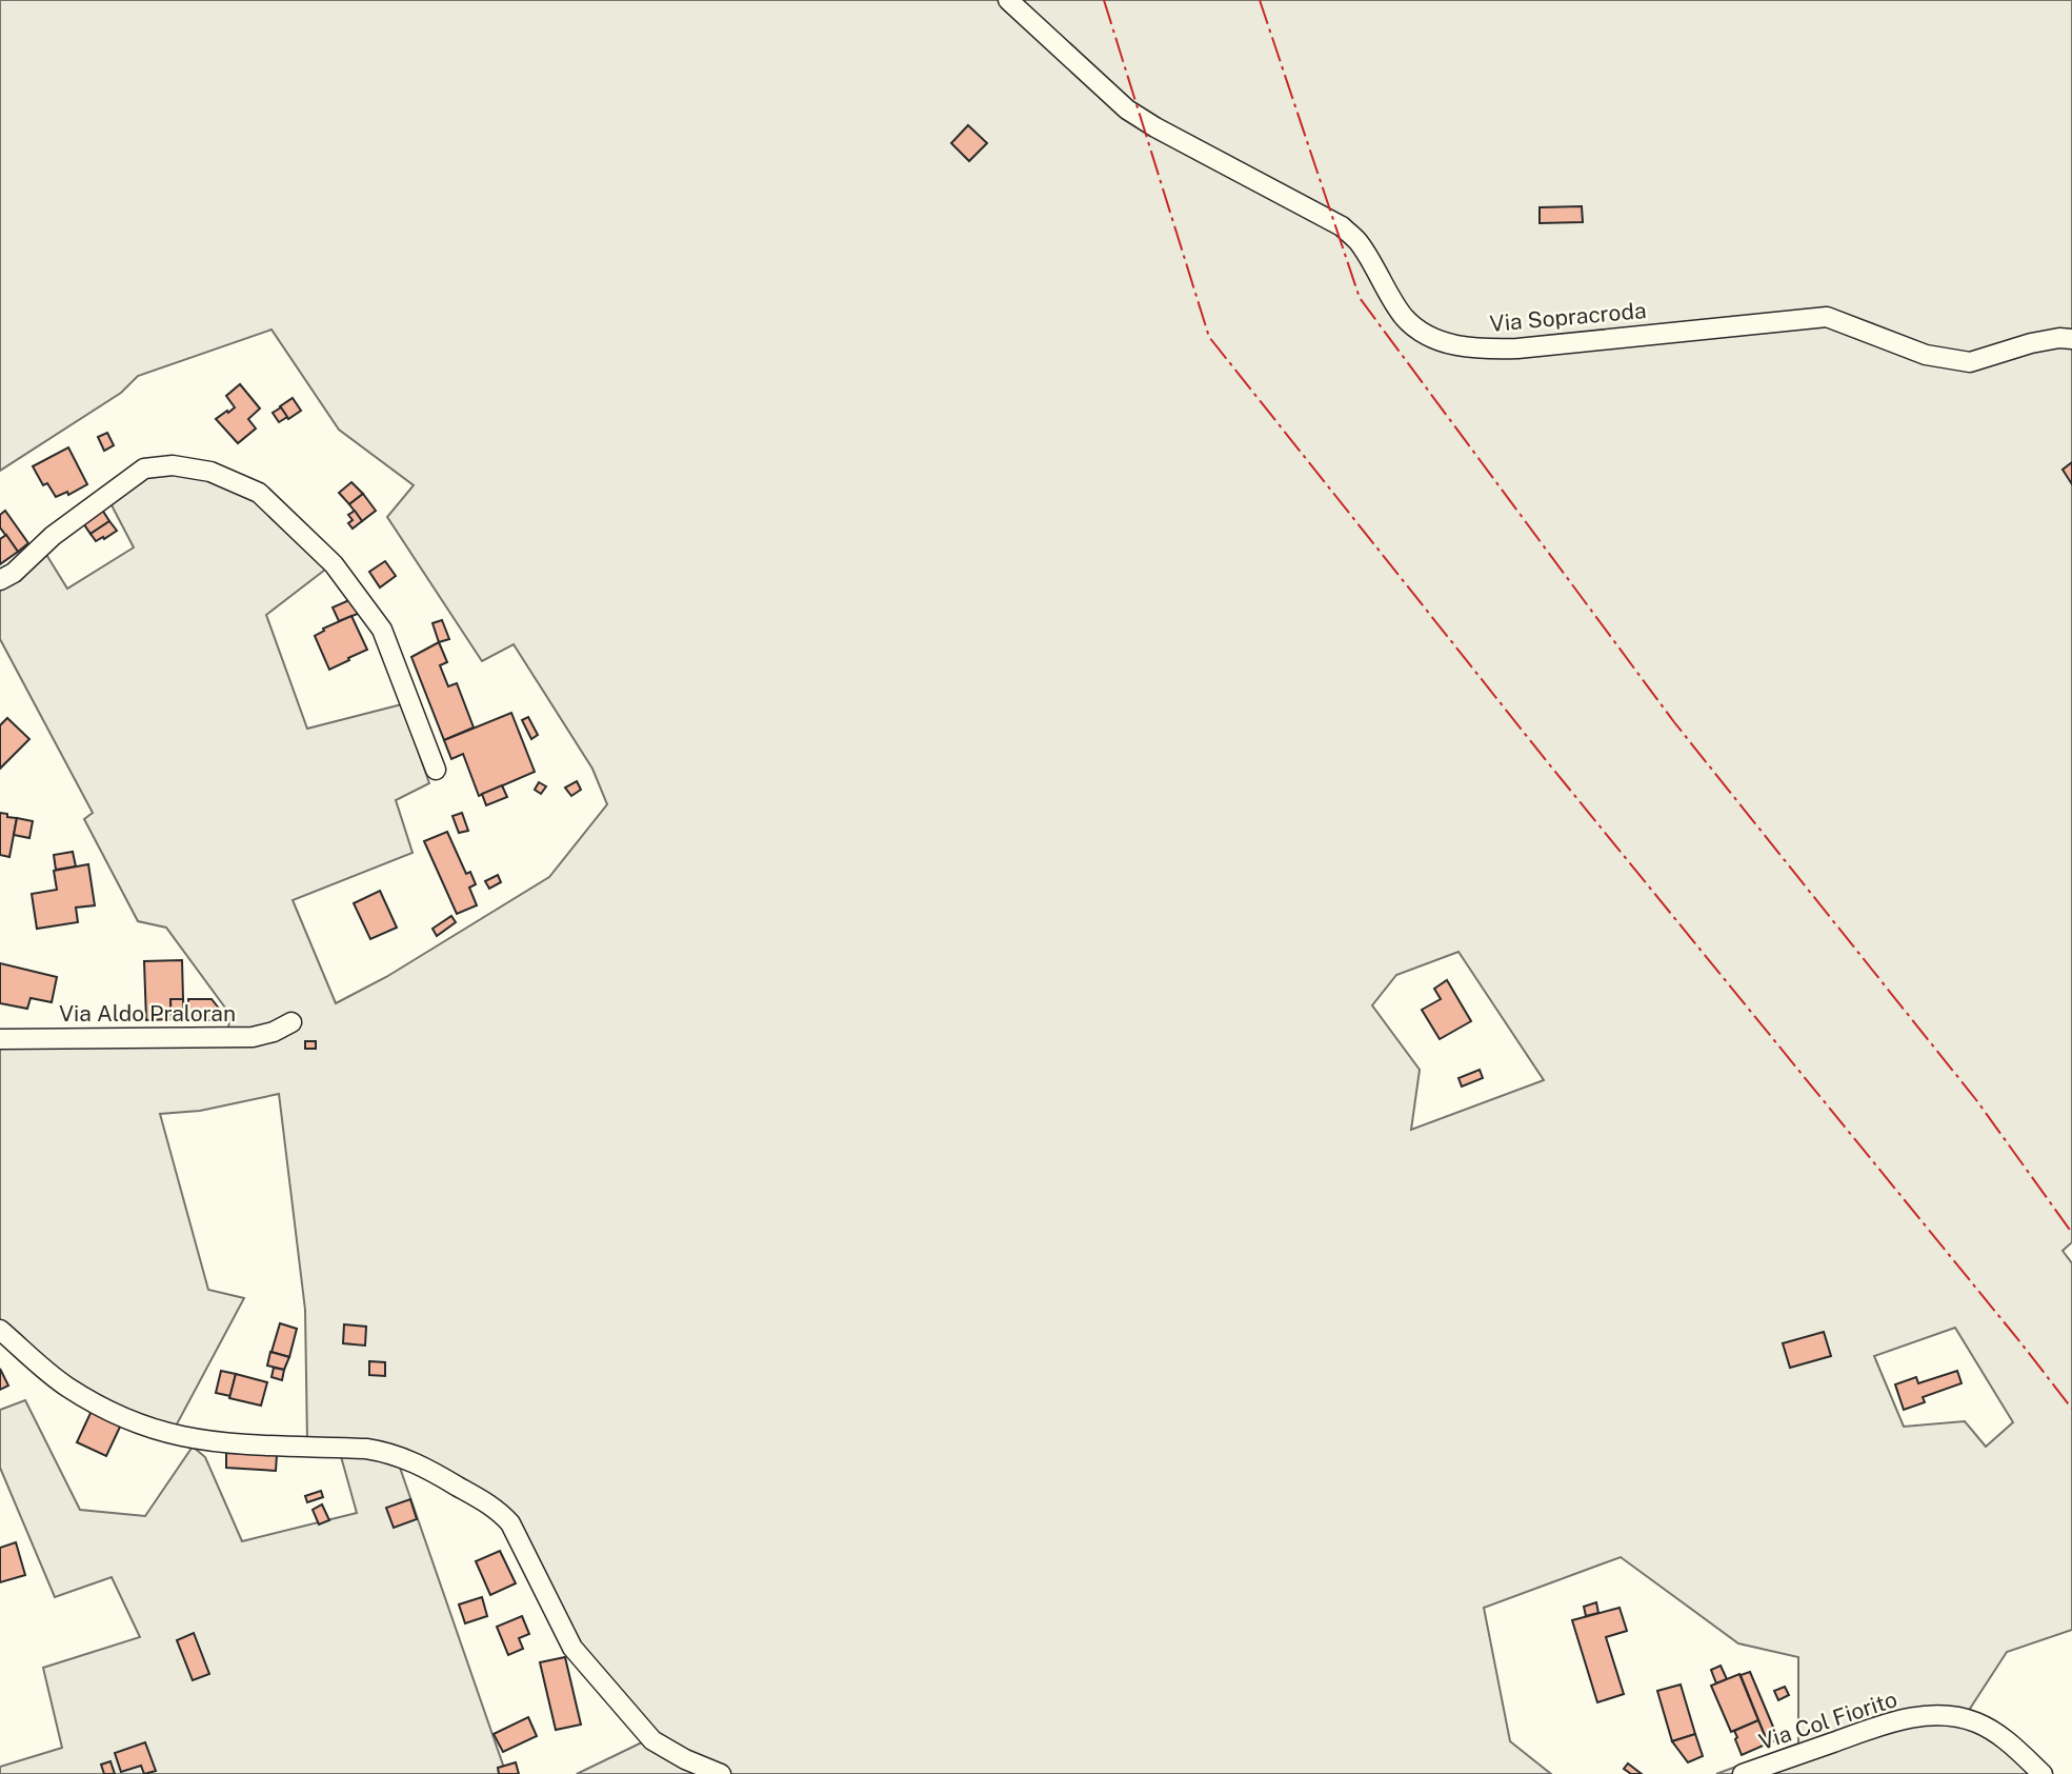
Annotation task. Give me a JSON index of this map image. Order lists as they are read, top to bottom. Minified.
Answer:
{"streets":{"street":["Via Sopracroda","Via Aldo Praloran","Via Col Fiorito"]}}
